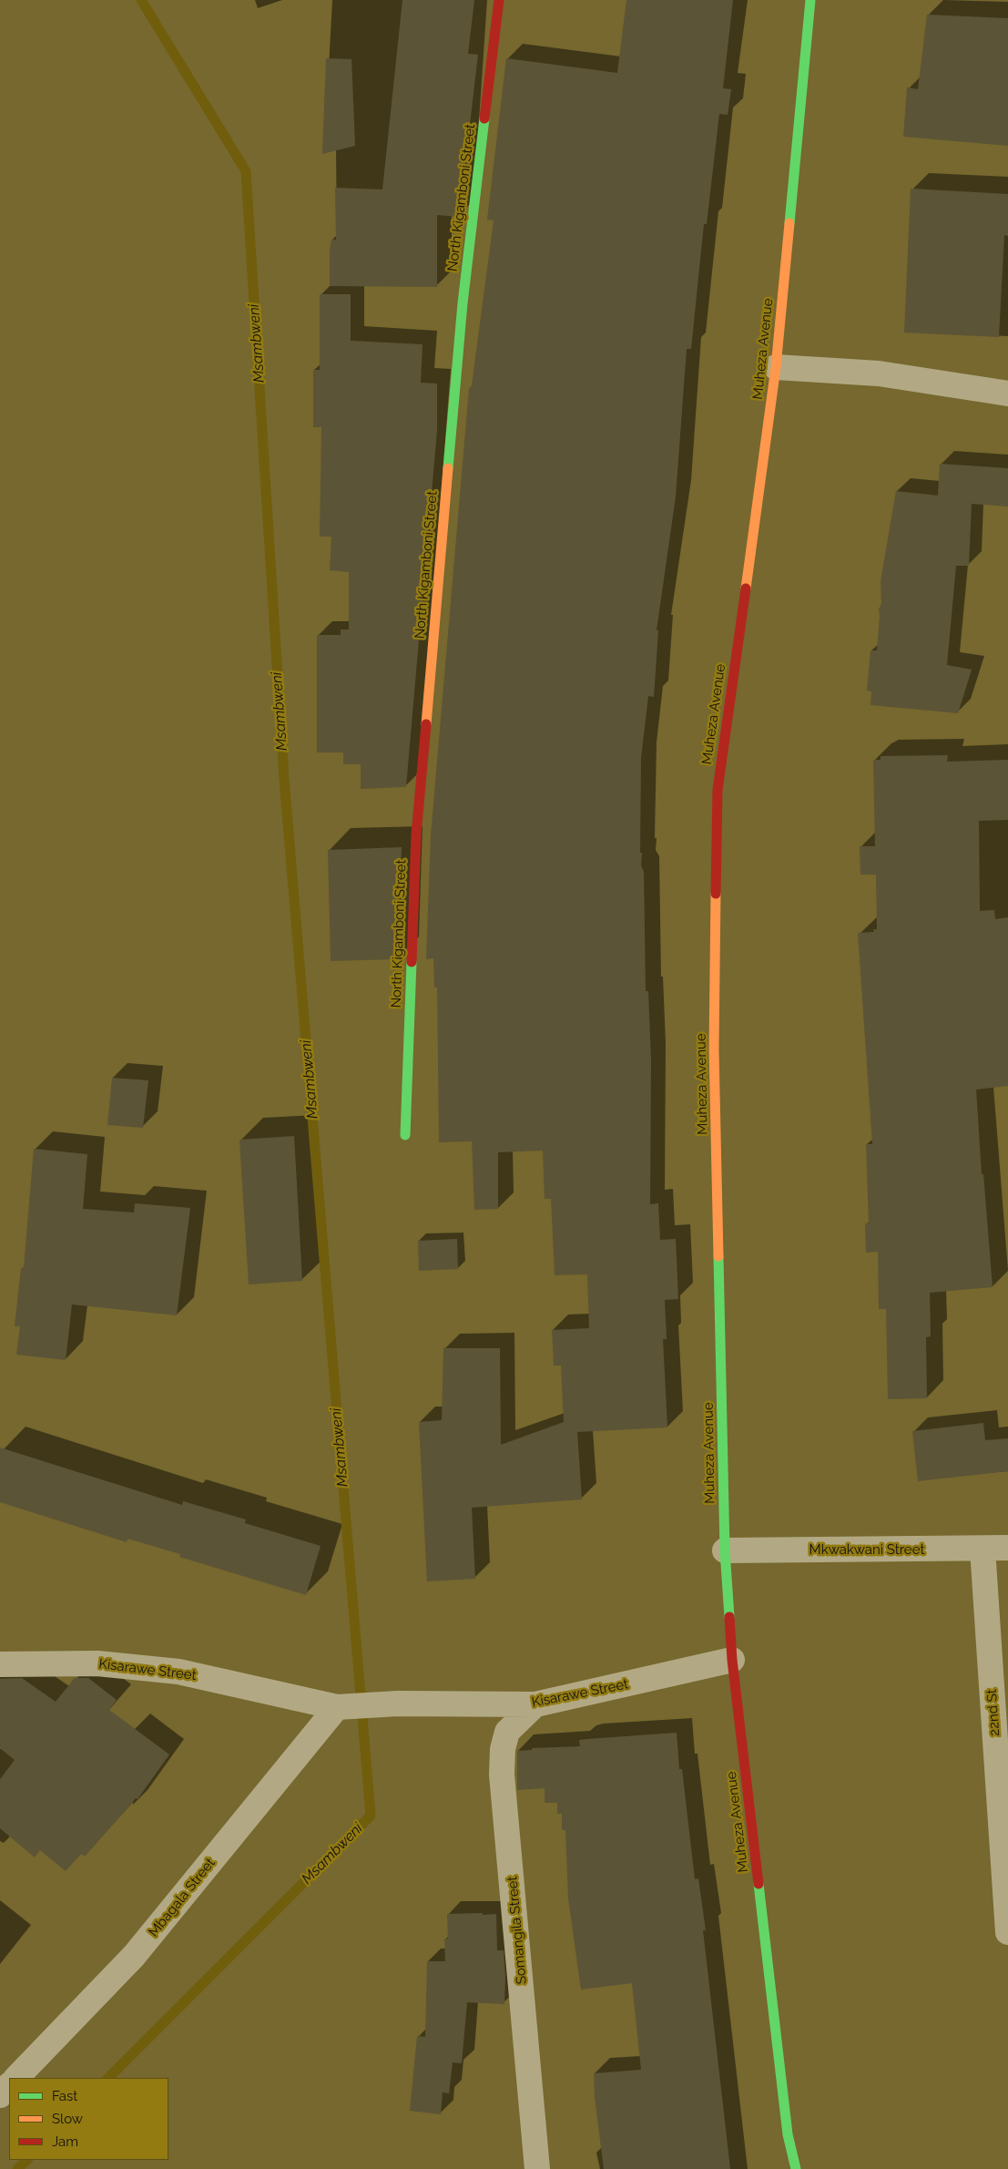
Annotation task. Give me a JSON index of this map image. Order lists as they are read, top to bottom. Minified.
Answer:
{"streets":{"street":["North Kigamboni Street","Muheza Avenue","Mkwakwani Street","Kisarawe Street","22nd St","Mbagala Street","Somangila Street"]},"crossings":[["Muheza Avenue","Mkwakwani Street"],["Muheza Avenue","Kisarawe Street"],["Mkwakwani Street","22nd St"],["Kisarawe Street","Mbagala Street"],["Kisarawe Street","Somangila Street"]],"water":["Msambweni"],"legend":["Fast","Slow","Jam"]}
